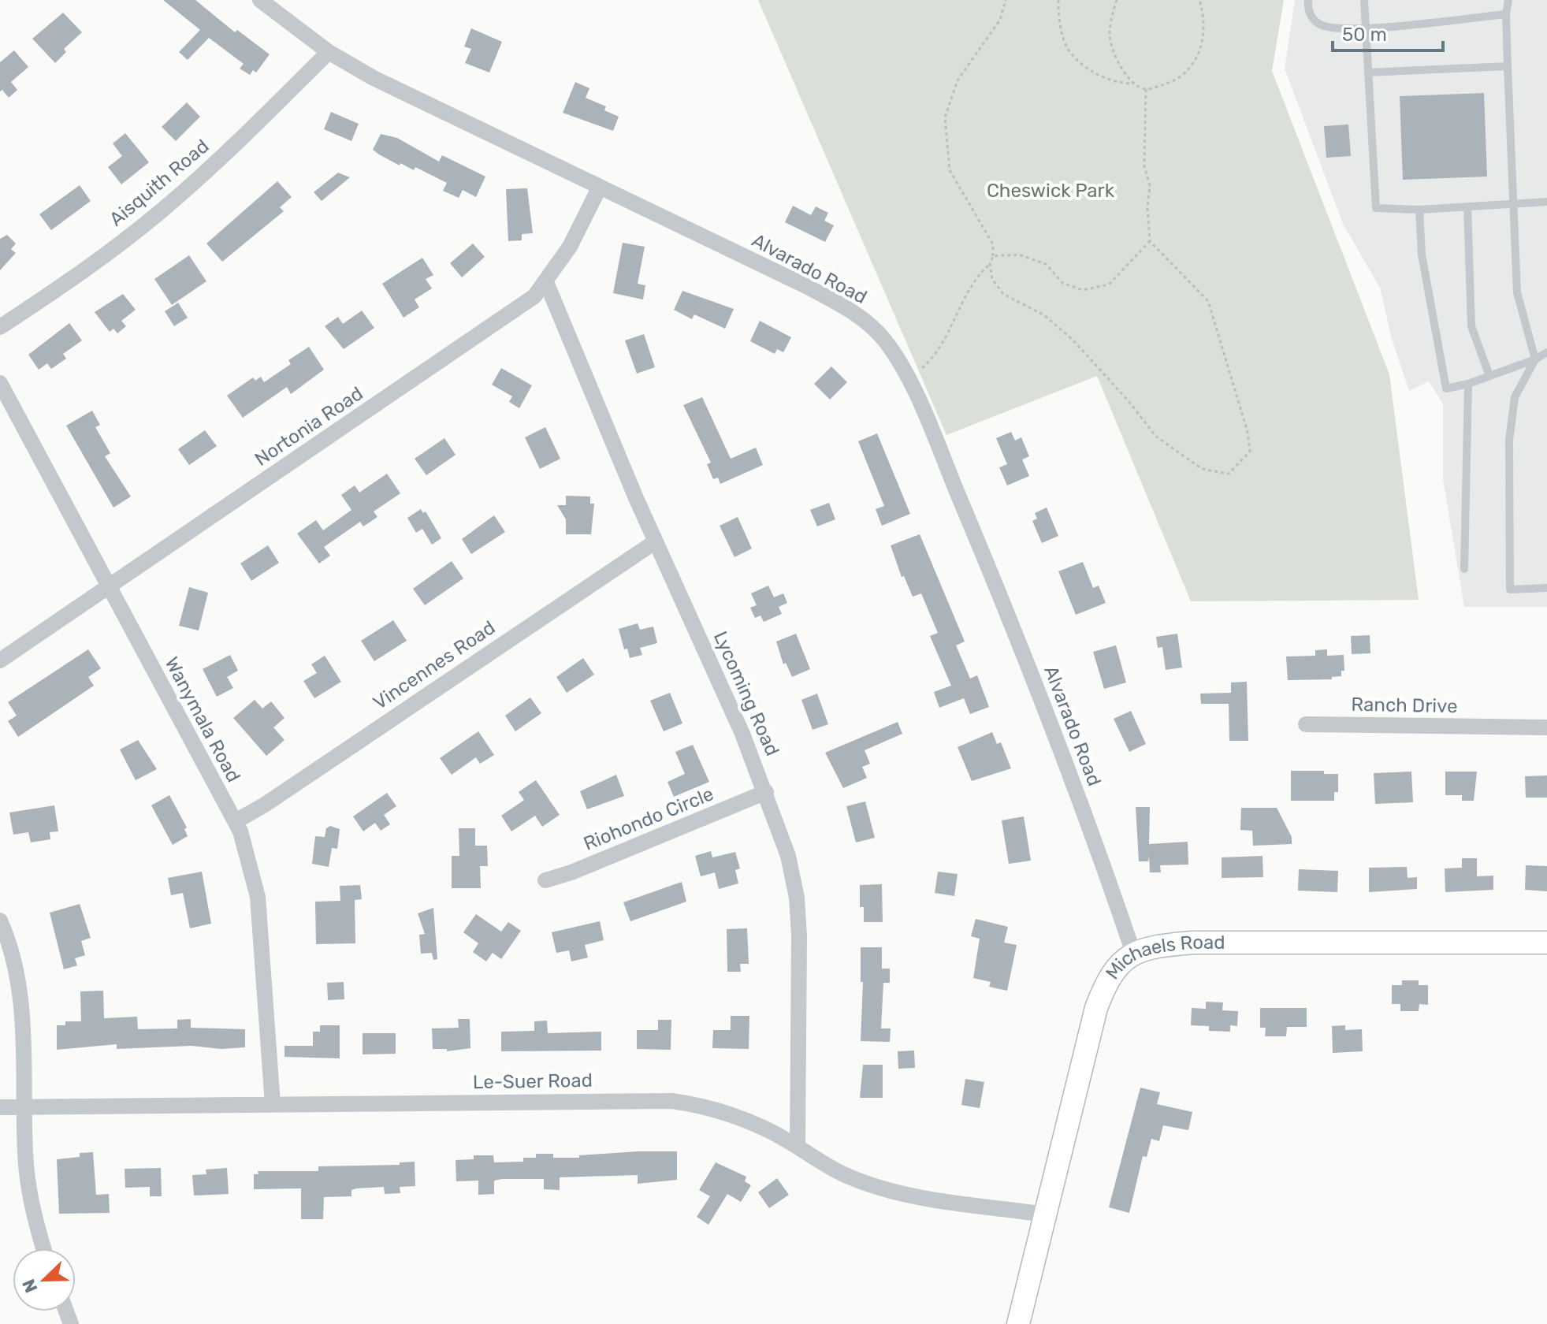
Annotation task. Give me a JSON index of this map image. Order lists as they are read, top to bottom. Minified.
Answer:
{"streets":{"street":["Aisquith Road","Alvarado Road","Nortonia Road","Vincennes Road","Lycoming Road","Ranch Drive","Wanymala Road","Riohondo Circle","Michaels Road","Le-Suer Road"]},"crossings":[["Aisquith Road","Alvarado Road"],["Alvarado Road","Nortonia Road"],["Alvarado Road","Michaels Road"],["Nortonia Road","Lycoming Road"],["Nortonia Road","Wanymala Road"],["Vincennes Road","Lycoming Road"],["Vincennes Road","Wanymala Road"],["Lycoming Road","Riohondo Circle"],["Lycoming Road","Le-Suer Road"],["Wanymala Road","Le-Suer Road"],["Michaels Road","Le-Suer Road"]],"parks":["Cheswick Park"],"scale_bar":"50 m","north":"bottom left"}
